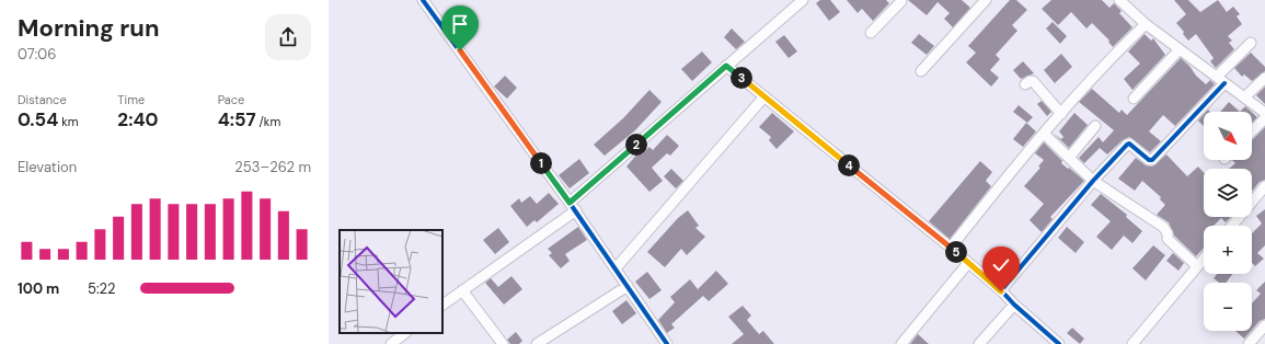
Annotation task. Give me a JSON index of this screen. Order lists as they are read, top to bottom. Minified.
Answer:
{"north":"bottom right","page":{"heading":["Morning run","07:06"],"pins":["3","2","1","4","5"],"stats":[["Distance","0.54 km"],["Time","2:40"],["Pace","4:57 /km"]],"map_buttons":["+","−"],"chart":["Elevation","253–262 m"],"list":[{"name":"100 m","note":"5:22"}]}}
